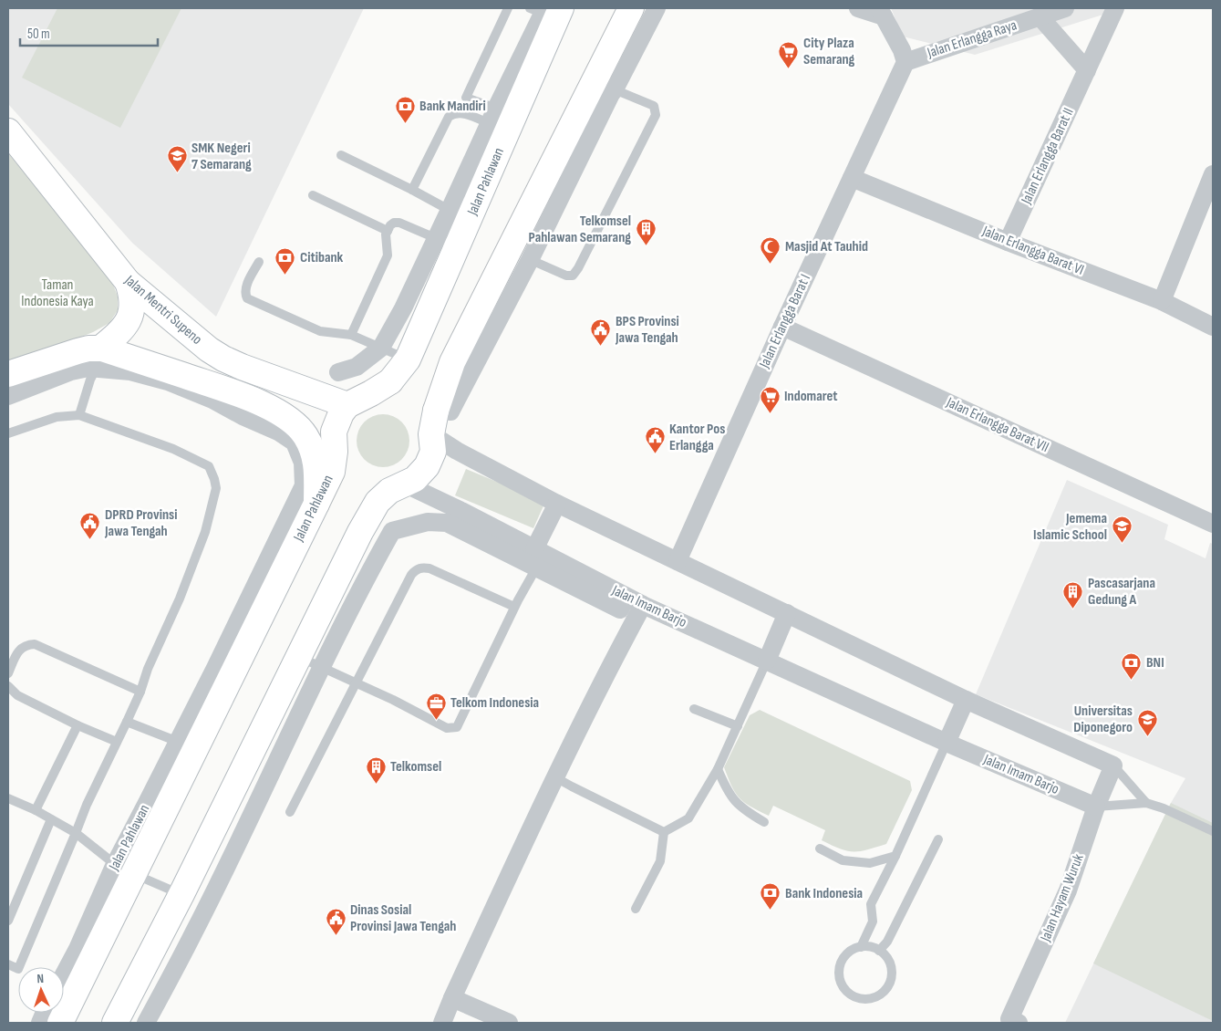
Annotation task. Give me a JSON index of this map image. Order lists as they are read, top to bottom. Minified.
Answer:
{"streets":{"main road":["Jalan Pahlawan","Jalan Mentri Supeno"],"street":["Jalan Erlangga Raya","Jalan Erlangga Barat II","Jalan Erlangga Barat VI","Jalan Erlangga Barat I","Jalan Erlangga Barat VII","Jalan Imam Barjo","Jalan Hayam Wuruk"]},"crossings":[["Jalan Erlangga Raya","Jalan Erlangga Barat I"],["Jalan Erlangga Barat II","Jalan Erlangga Barat VI"],["Jalan Pahlawan","Jalan Mentri Supeno"],["Jalan Erlangga Barat VI","Jalan Erlangga Barat I"],["Jalan Erlangga Barat I","Jalan Erlangga Barat VII"],["Jalan Imam Barjo","Jalan Hayam Wuruk"]],"parks":["Taman Indonesia Kaya"],"places":{"supermarket":["City Plaza Semarang","Indomaret"],"bank":["Bank Mandiri","Citibank","BNI","Bank Indonesia"],"school or university":["SMK Negeri 7 Semarang","Jemema Islamic School","Universitas Diponegoro"],"building":["Telkomsel Pahlawan Semarang","Pascasarjana Gedung A","Telkomsel"],"mosque":["Masjid At Tauhid"],"public building":["BPS Provinsi Jawa Tengah","Kantor Pos Erlangga","DPRD Provinsi Jawa Tengah","Dinas Sosial Provinsi Jawa Tengah"],"office":["Telkom Indonesia"]},"scale_bar":"50 m","north":"top"}
